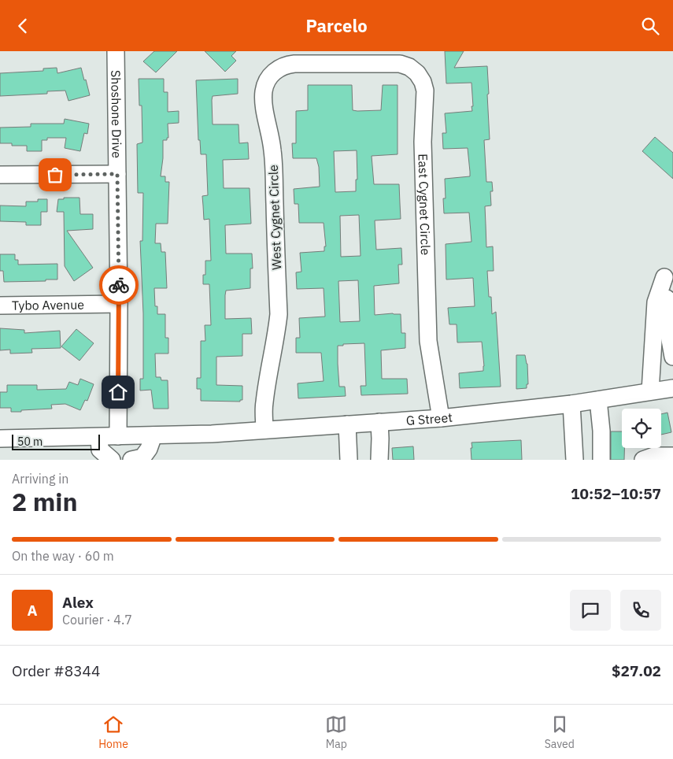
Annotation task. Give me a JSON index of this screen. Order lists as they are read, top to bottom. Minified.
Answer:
{"streets":{"street":["Shoshone Drive","East Cygnet Circle","West Cygnet Circle","Tybo Avenue","G Street"]},"crossings":[["Shoshone Drive","Tybo Avenue"],["Shoshone Drive","G Street"],["East Cygnet Circle","West Cygnet Circle"],["East Cygnet Circle","G Street"],["West Cygnet Circle","G Street"]],"scale_bar":"50 m","page":{"header":"Parcelo","scale":"50 m","heading":["2 min","Arriving in","10:52–10:57"],"panel":["Alex","Courier · 4.7","Order #8344","$27.02"],"bar":"On the way · 60 m","round":"A","tabs":["Home","Map","Saved"]}}
